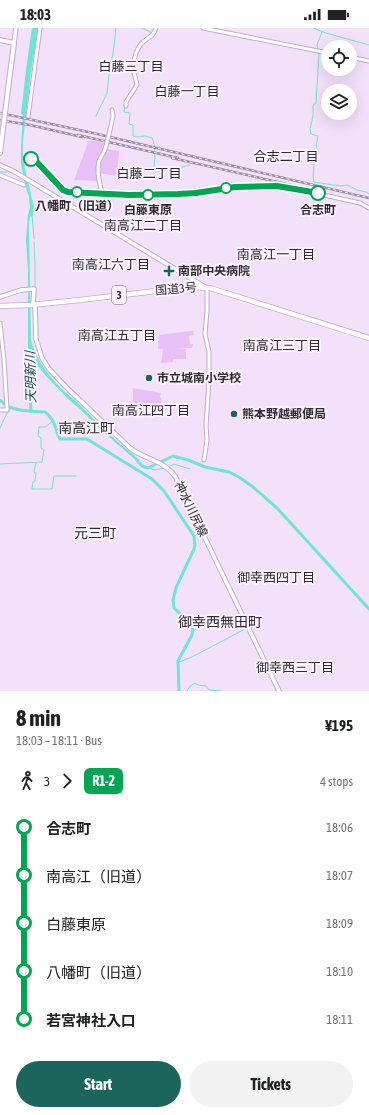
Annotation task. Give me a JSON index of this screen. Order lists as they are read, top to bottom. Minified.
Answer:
{"streets":{"highway":["国道3号","3"],"main road":["神水川尻線"]},"crossings":[["国道3号","神水川尻線"]],"districts":["白藤三丁目","白藤一丁目","合志二丁目","白藤二丁目","南高江二丁目","南高江一丁目","南高江六丁目","南高江五丁目","南高江三丁目","南高江四丁目","南高江町","元三町","御幸西四丁目","御幸西無田町","御幸西三丁目"],"water":["天明新川"],"places":{"other":["八幡町（旧道）","合志町","白藤東原","市立城南小学校","熊本野越郵便局"],"health":["南部中央病院"]},"lines":["bus line R1-2"],"page":{"status":"18:03","heading":["8 min","18:03 – 18:11 · Bus","¥195"],"legs":["3","R1-2","4 stops"],"list":[{"name":"合志町","value":"18:06"},{"name":"南高江（旧道）","value":"18:07"},{"name":"白藤東原","value":"18:09"},{"name":"八幡町（旧道）","value":"18:10"},{"name":"若宮神社入口","value":"18:11"}],"buttons":["Start","Tickets"]}}
